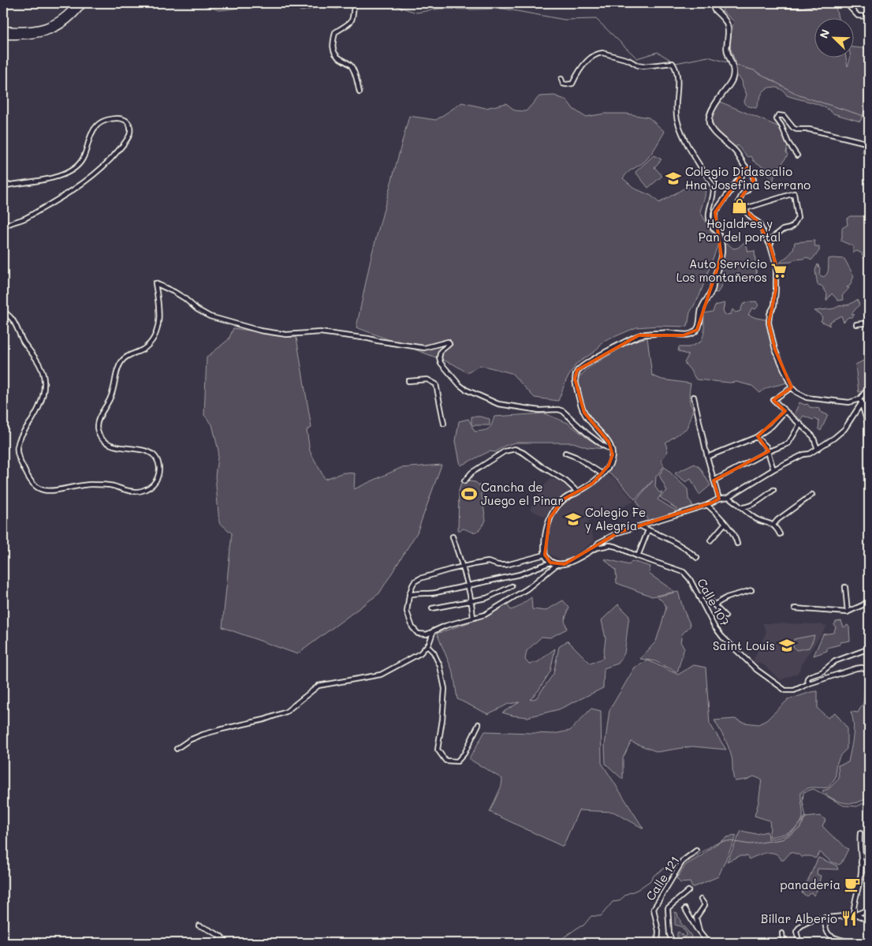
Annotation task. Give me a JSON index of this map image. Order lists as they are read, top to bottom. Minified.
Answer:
{"streets":{"street":["Calle 107","Calle 121"]},"places":{"school or university":["Colegio Didascalio Hna Josefina Serrano","Colegio Fe y Alegría","Saint Louis"],"shop":["Hojaldres y Pan del portal"],"supermarket":["Auto Servicio Los montañeros"],"sports":["Cancha de Juego el Pinar"],"cafe":["panaderia"],"restaurant":["Billar Alberio"]},"north":"top left"}
